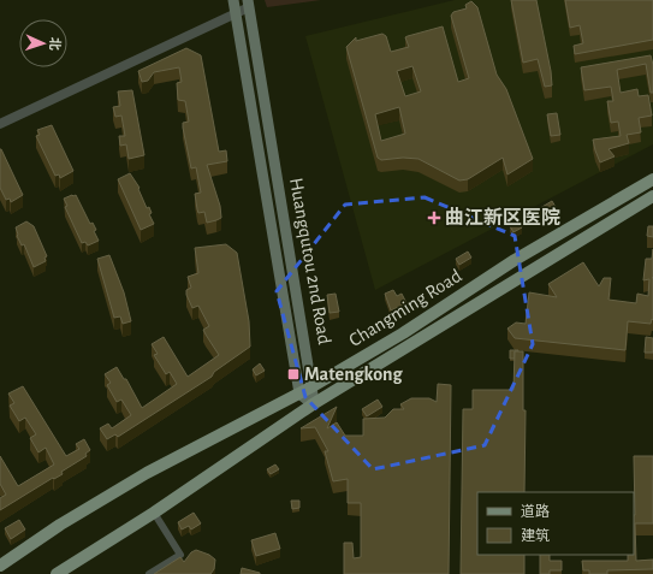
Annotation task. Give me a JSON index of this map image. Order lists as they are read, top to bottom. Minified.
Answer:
{"streets":{"main road":["Huangqutou 2nd Road","Changming Road"]},"crossings":[["Huangqutou 2nd Road","Changming Road"]],"places":{"health":["曲江新区医院"],"transit":["Matengkong"]},"legend":["道路","建筑"],"north":"right"}
